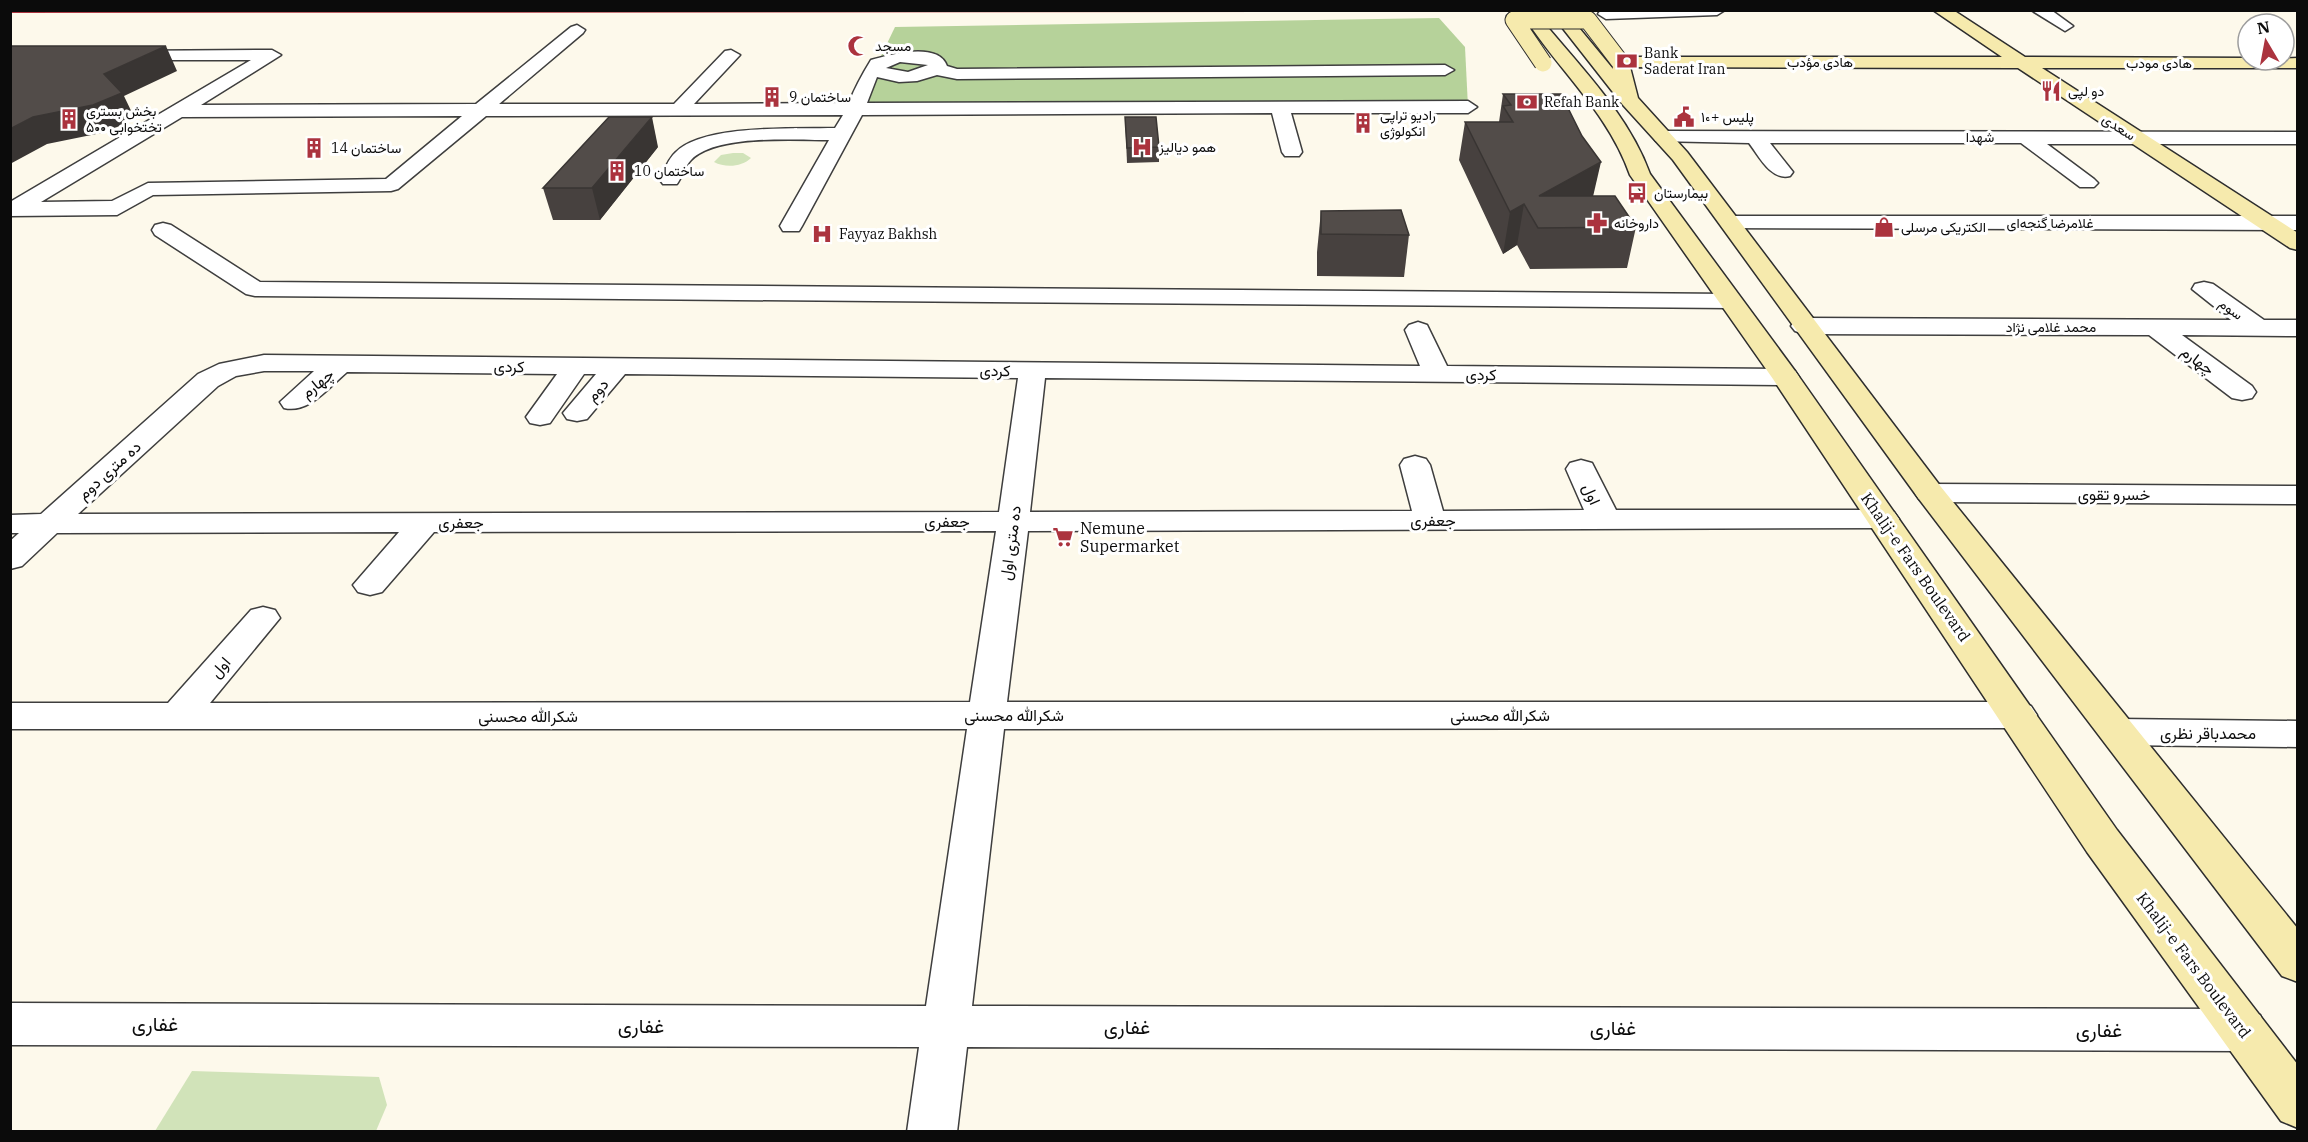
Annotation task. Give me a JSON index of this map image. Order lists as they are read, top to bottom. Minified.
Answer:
{"streets":{"main road":["هادی مؤدب","هادی مودب","سعدی","Khalij-e Fars Boulevard"],"street":["شهدا","غلامرضا گنجه‌ای","سوم","محمد غلامی نژاد","چهارم","کردی","دوم","ده متری دوم","اول","خسرو تقوی","جعفری","ده متری اول","شکرالله محسنی","محمدباقر نظری","غفاری"]},"crossings":[["هادی مؤدب","هادی مودب"],["هادی مؤدب","سعدی"],["هادی مودب","سعدی"],["سعدی","شهدا"],["سعدی","غلامرضا گنجه‌ای"],["شهدا","Khalij-e Fars Boulevard"],["غلامرضا گنجه‌ای","Khalij-e Fars Boulevard"],["سوم","محمد غلامی نژاد"],["محمد غلامی نژاد","چهارم"],["محمد غلامی نژاد","Khalij-e Fars Boulevard"],["چهارم","کردی"],["کردی","دوم"],["کردی","ده متری دوم"],["کردی","ده متری اول"],["کردی","Khalij-e Fars Boulevard"],["ده متری دوم","جعفری"],["اول","جعفری"],["اول","شکرالله محسنی"],["خسرو تقوی","Khalij-e Fars Boulevard"],["جعفری","ده متری اول"],["جعفری","Khalij-e Fars Boulevard"],["ده متری اول","شکرالله محسنی"],["ده متری اول","غفاری"],["Khalij-e Fars Boulevard","شکرالله محسنی"],["Khalij-e Fars Boulevard","محمدباقر نظری"],["Khalij-e Fars Boulevard","غفاری"]],"places":{"mosque":["مسجد"],"bank":["Bank Saderat Iran","Refah Bank"],"restaurant":["دو لپی"],"building":["ساختمان 9","بخش بستری ۵۰۰ تختخوابی","رادیو تراپی انکولوژی","ساختمان 14","ساختمان 10"],"public building":["پلیس +۱۰"],"hospital":["همو دیالیز","Fayyaz Bakhsh"],"bus stop":["بیمارستان"],"pharmacy":["داروخانه"],"shop":["الکتریکی مرسلی"],"supermarket":["Nemune Supermarket"]},"north":"top"}
